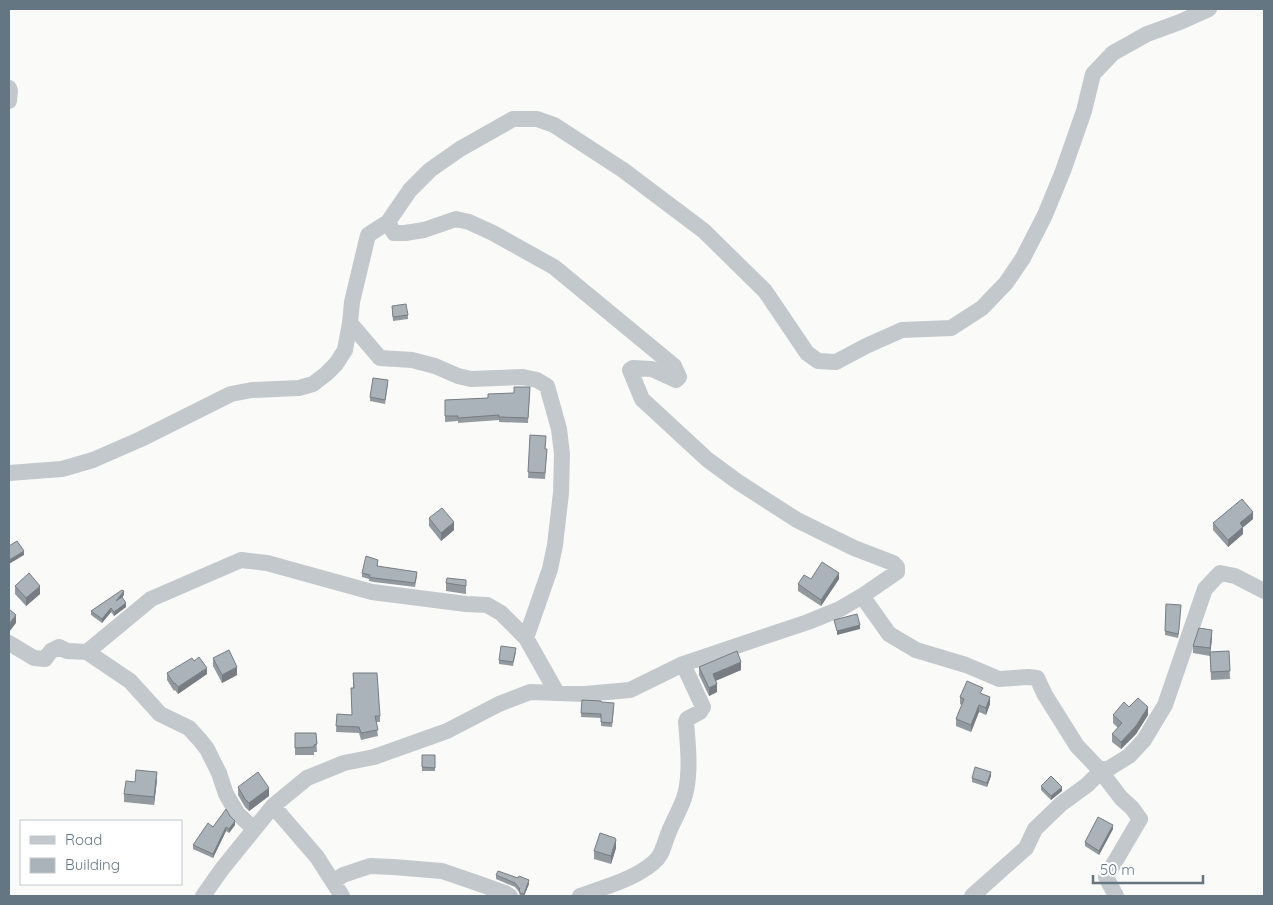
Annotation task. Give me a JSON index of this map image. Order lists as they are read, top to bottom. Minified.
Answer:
{"legend":["Road","Building"],"scale_bar":"50 m"}
